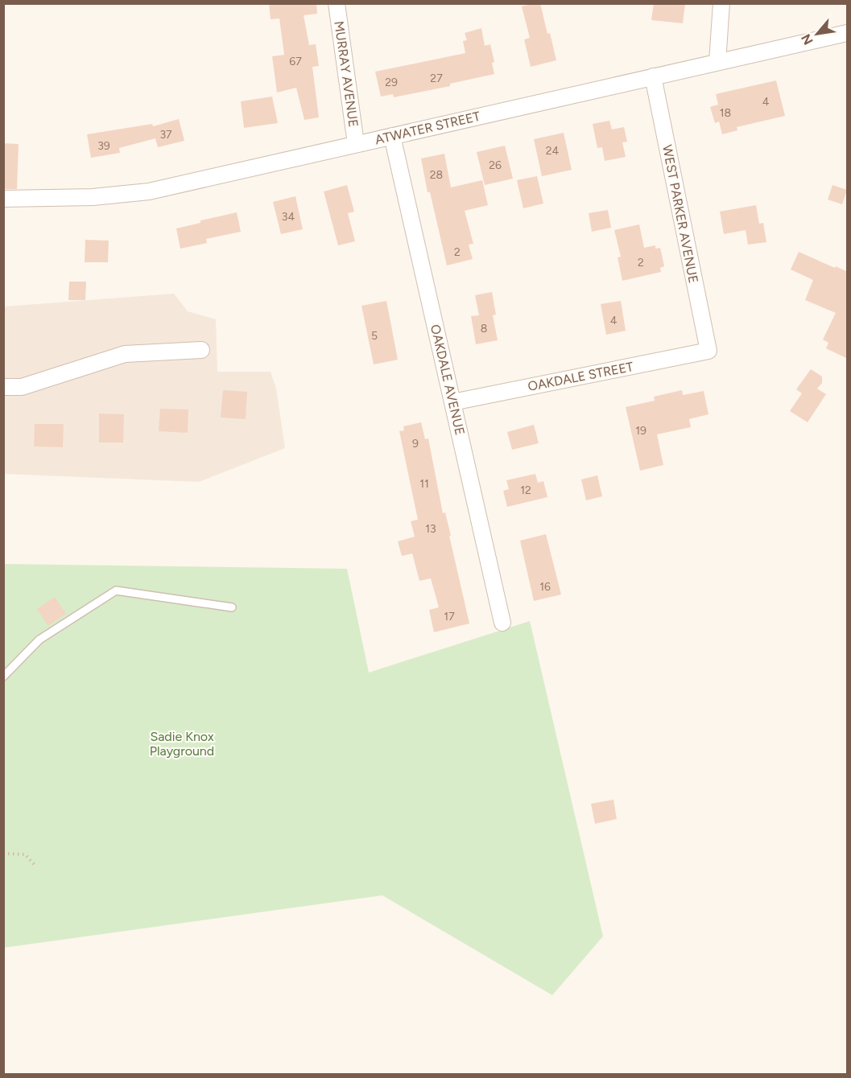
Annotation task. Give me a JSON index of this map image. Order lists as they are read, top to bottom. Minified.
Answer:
{"streets":{"street":["MURRAY AVENUE","ATWATER STREET","WEST PARKER AVENUE","OAKDALE STREET","OAKDALE AVENUE"]},"crossings":[["MURRAY AVENUE","ATWATER STREET"],["ATWATER STREET","WEST PARKER AVENUE"],["ATWATER STREET","OAKDALE AVENUE"],["WEST PARKER AVENUE","OAKDALE STREET"],["OAKDALE STREET","OAKDALE AVENUE"]],"parks":["Sadie Knox Playground"],"house_numbers":["67","27","29","4","18","37","39","24","26","28","34","2","2","4","8","5","19","9","11","12","13","16","17"],"north":"bottom left"}
